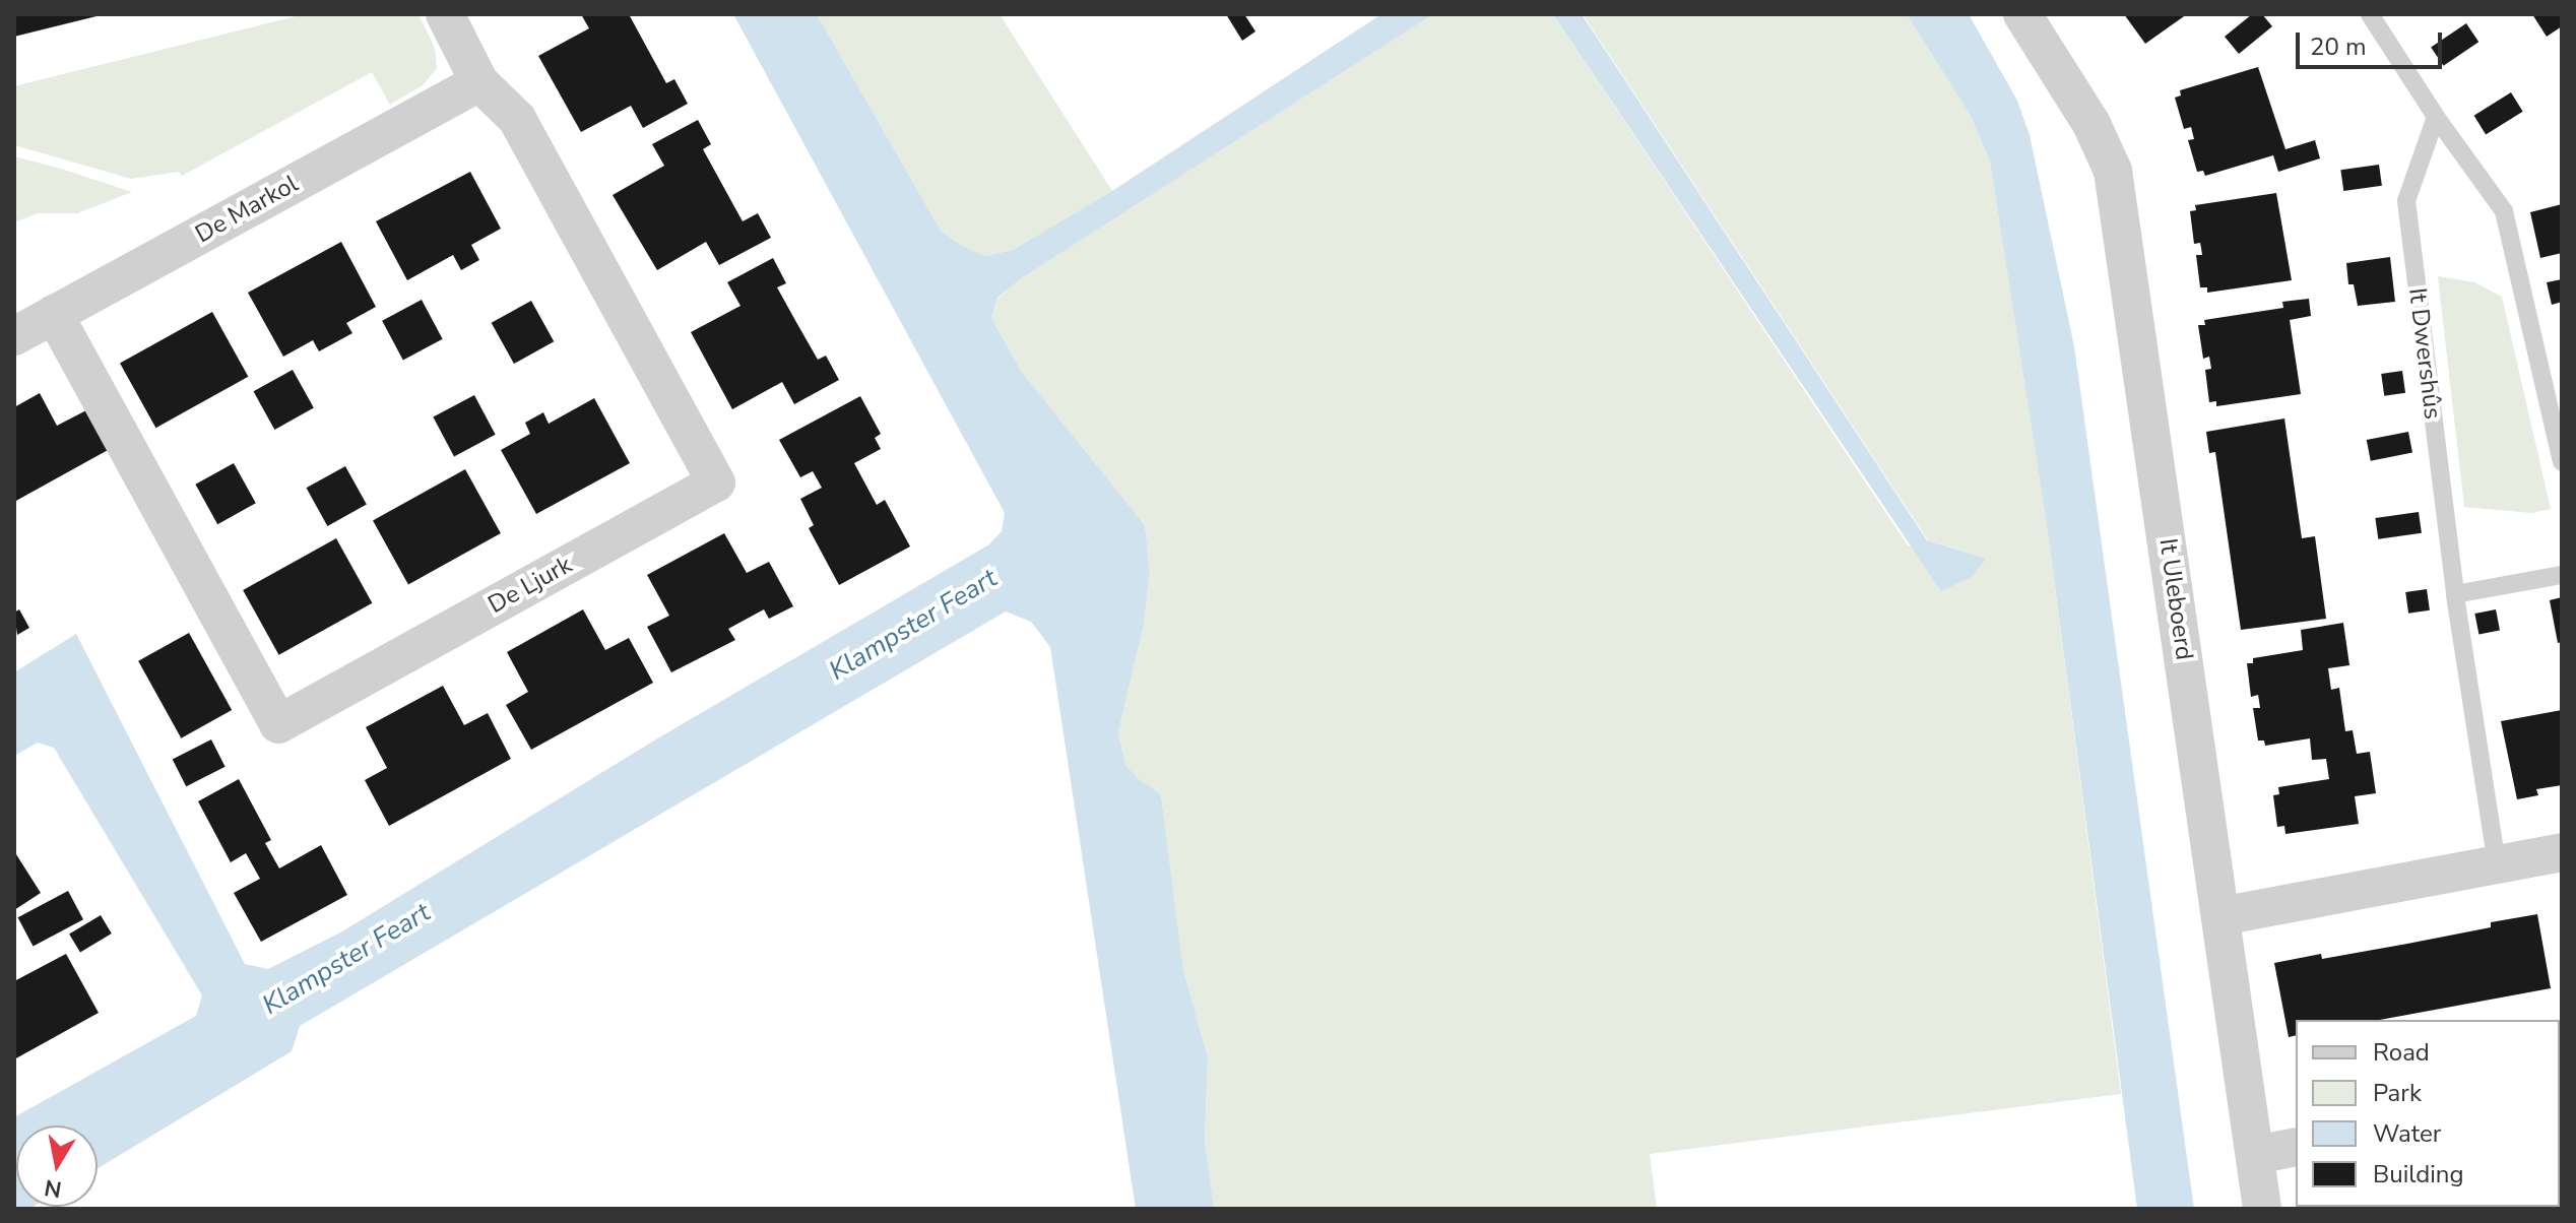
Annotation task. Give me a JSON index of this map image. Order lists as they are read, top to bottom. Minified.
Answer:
{"streets":{"street":["De Markol","De Ljurk","It Uleboerd"],"lane":["It Dwershûs"]},"crossings":[["De Markol","De Ljurk"]],"water":["Klampster Feart"],"legend":["Road","Park","Water","Building"],"scale_bar":"20 m","north":"bottom"}
